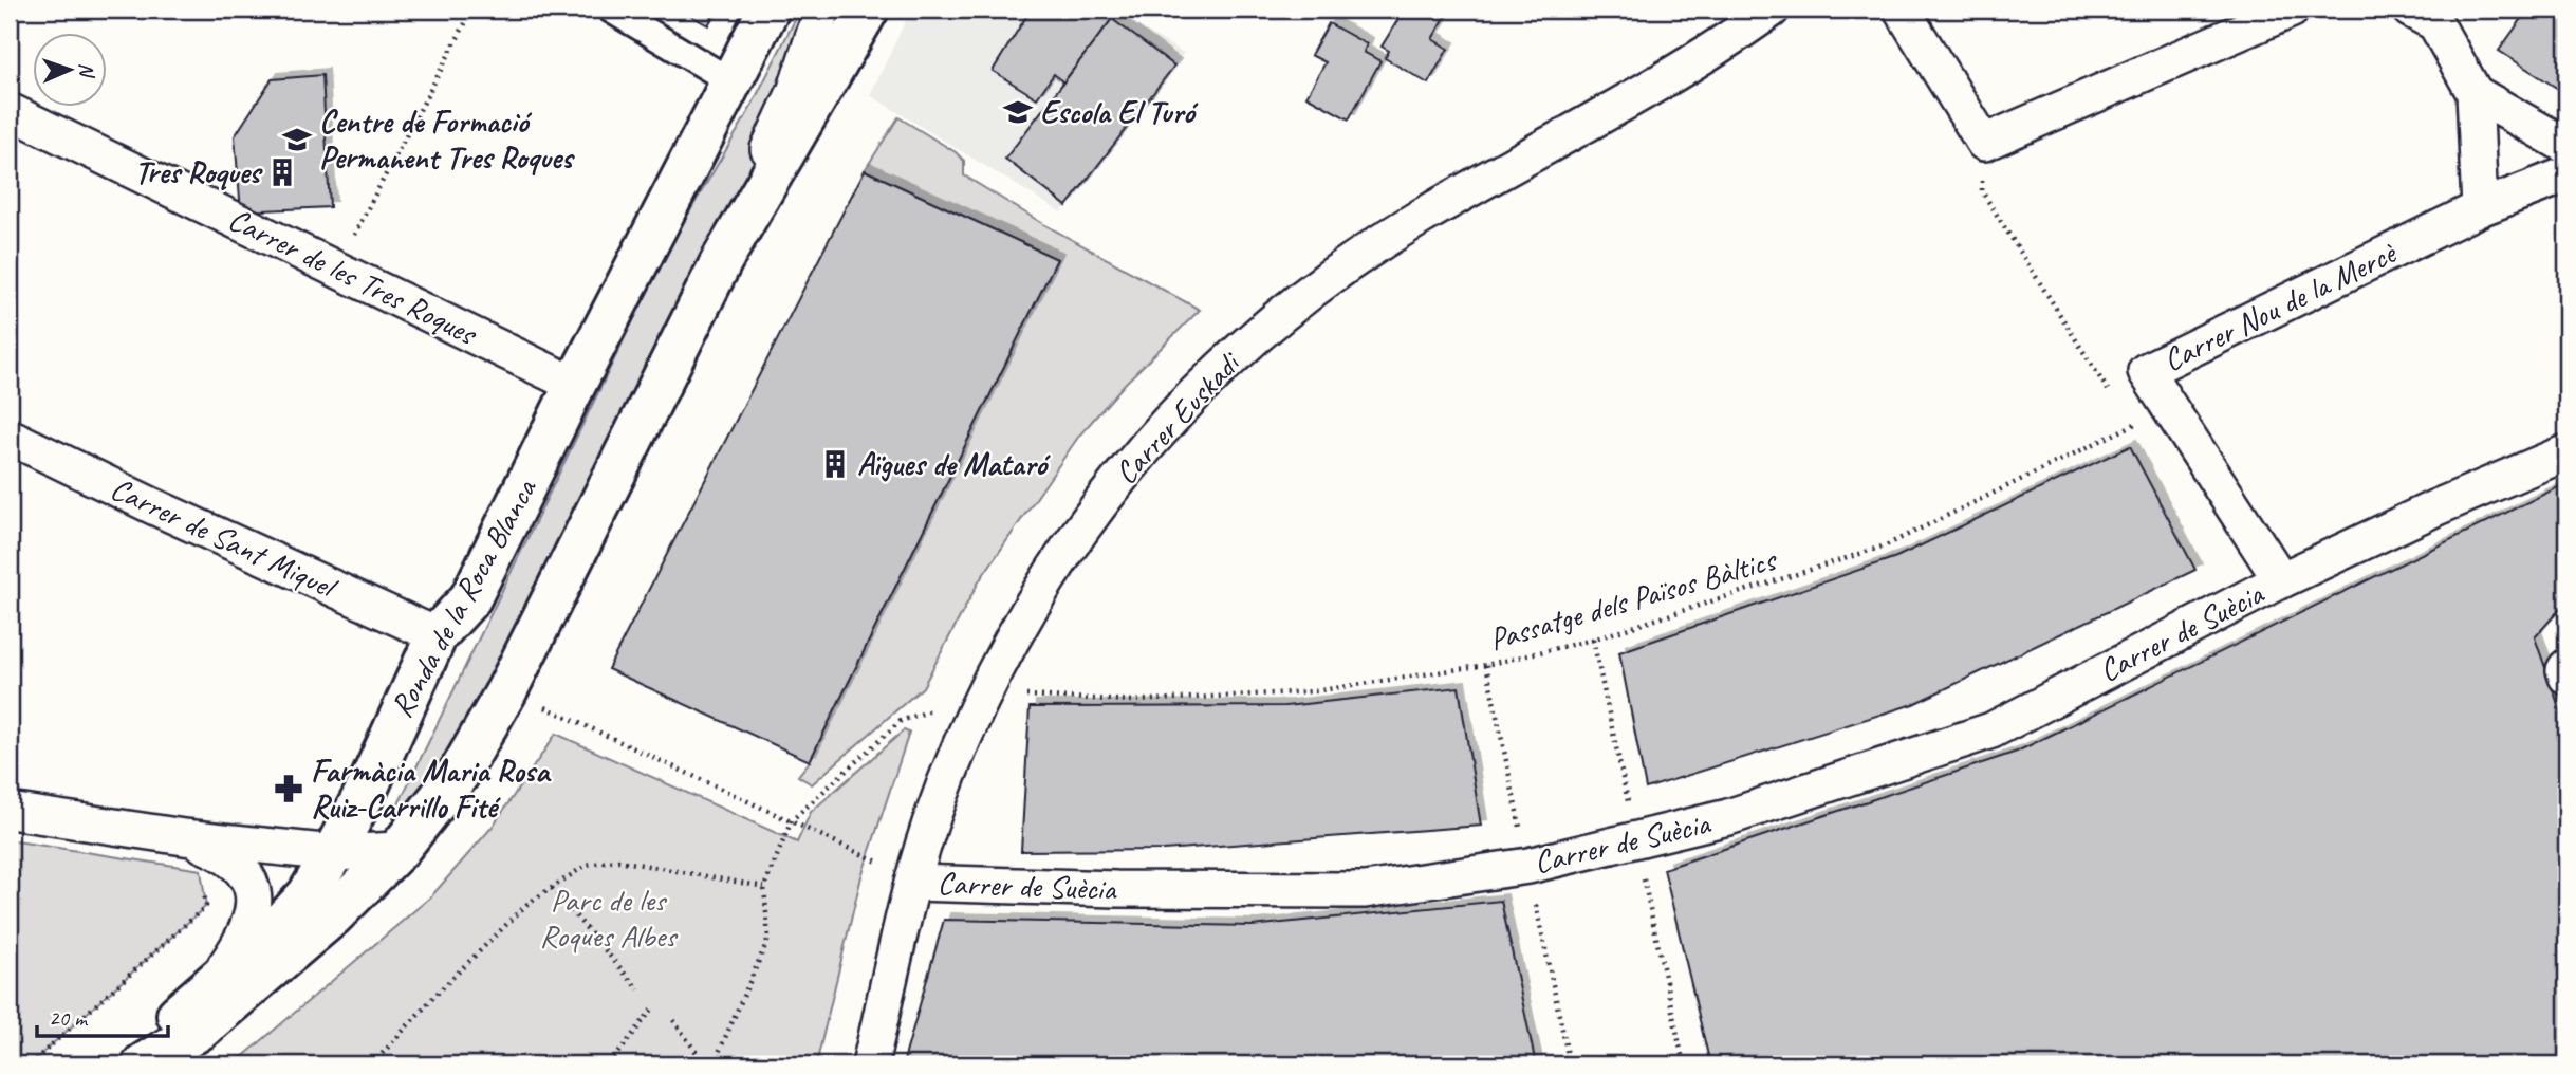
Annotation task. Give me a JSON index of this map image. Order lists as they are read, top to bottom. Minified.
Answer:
{"streets":{"street":["Carrer de les Tres Roques","Carrer Nou de la Mercè","Carrer Euskadi","Carrer de Sant Miquel","Ronda de la Roca Blanca","Carrer de Suècia"],"path":["Passatge dels Països Bàltics"]},"crossings":[["Carrer de les Tres Roques","Ronda de la Roca Blanca"],["Carrer Nou de la Mercè","Passatge dels Països Bàltics"],["Carrer Nou de la Mercè","Carrer de Suècia"],["Carrer Euskadi","Passatge dels Països Bàltics"],["Carrer Euskadi","Carrer de Suècia"],["Carrer de Sant Miquel","Ronda de la Roca Blanca"]],"parks":["Parc de les Roques Albes"],"places":{"school or university":["Escola El Turó","Centre de Formació Permanent Tres Roques"],"building":["Tres Roques","Aïgues de Mataró"],"pharmacy":["Farmàcia Maria Rosa Ruiz-Carrillo Fité"]},"scale_bar":"20 m","north":"right"}
